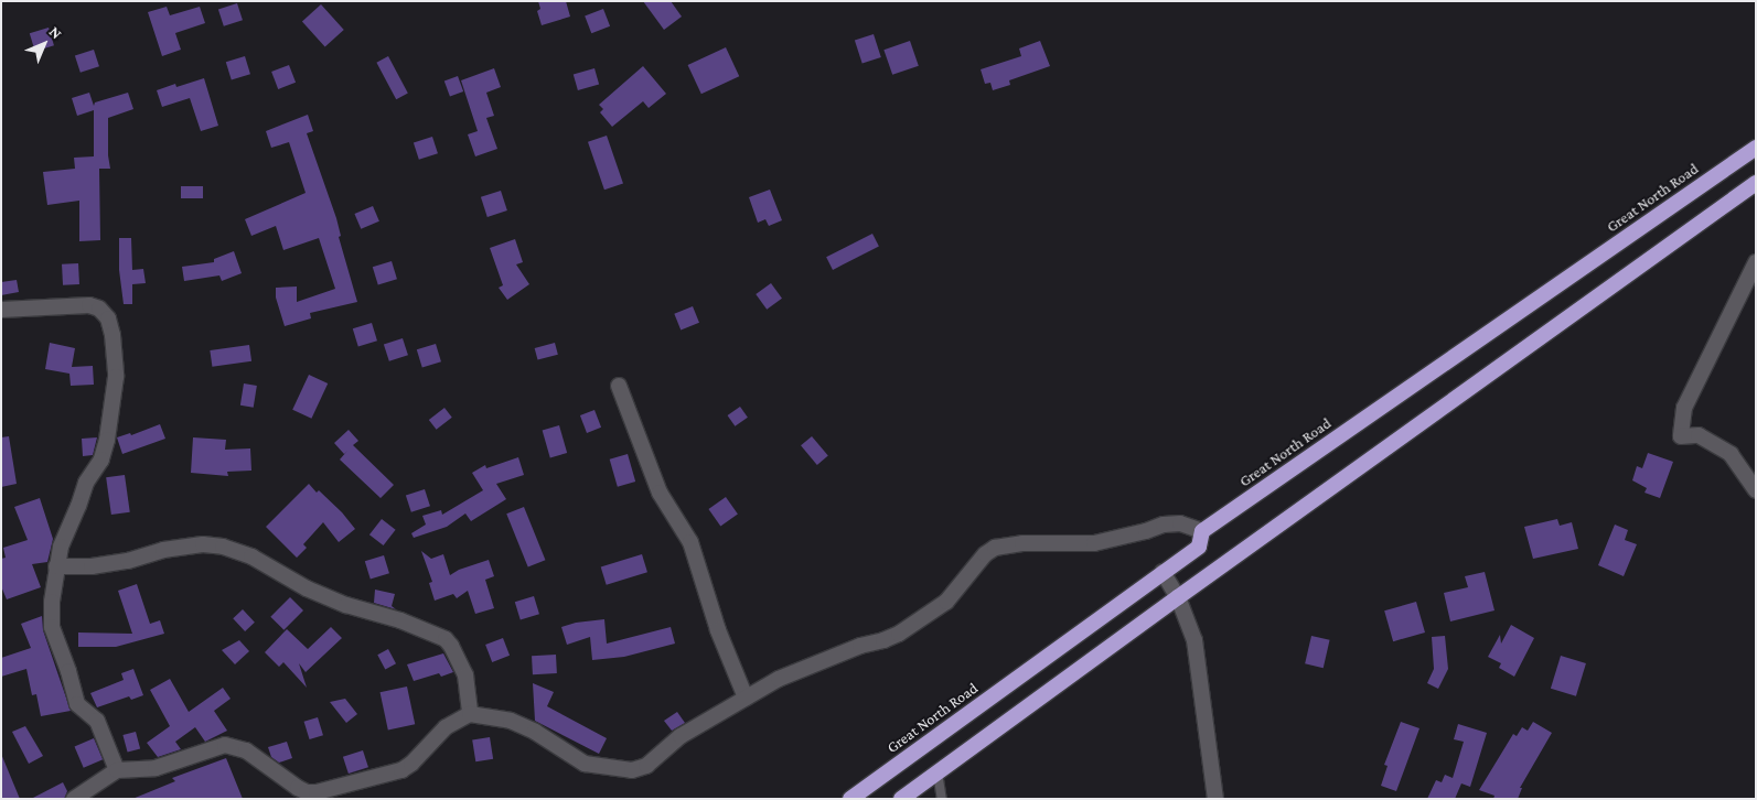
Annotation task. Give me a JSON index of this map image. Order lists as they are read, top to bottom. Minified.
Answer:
{"streets":{"highway":["Great North Road"]},"north":"top right"}
